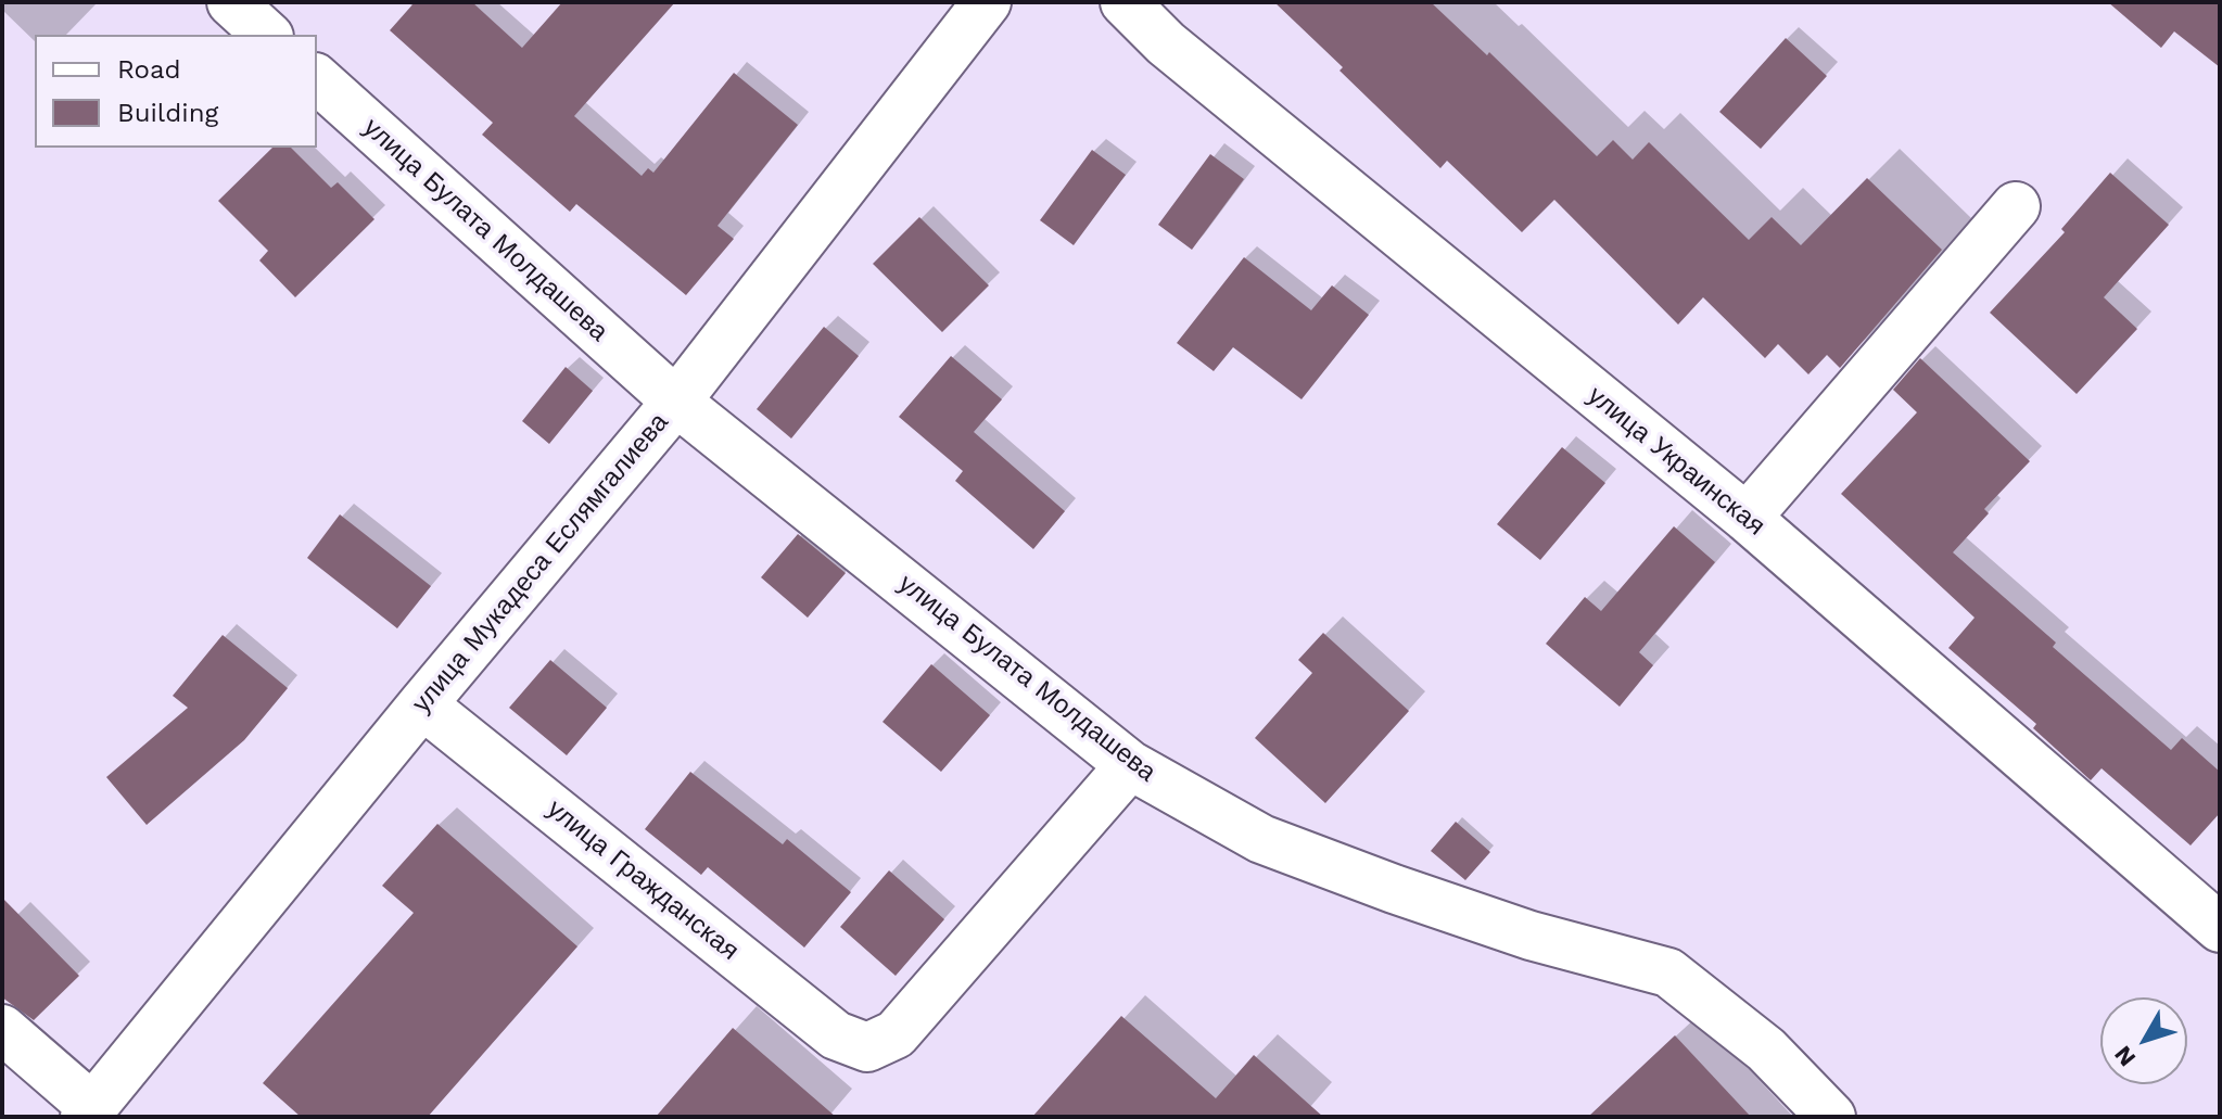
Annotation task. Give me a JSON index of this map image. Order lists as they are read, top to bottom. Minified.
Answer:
{"streets":{"street":["улица Булата Молдашева","улица Украинская","улица Мукадеса Еслямгалиева","улица Гражданская"]},"crossings":[["улица Булата Молдашева","улица Мукадеса Еслямгалиева"],["улица Булата Молдашева","улица Гражданская"],["улица Мукадеса Еслямгалиева","улица Гражданская"]],"legend":["Road","Building"],"north":"bottom left"}
